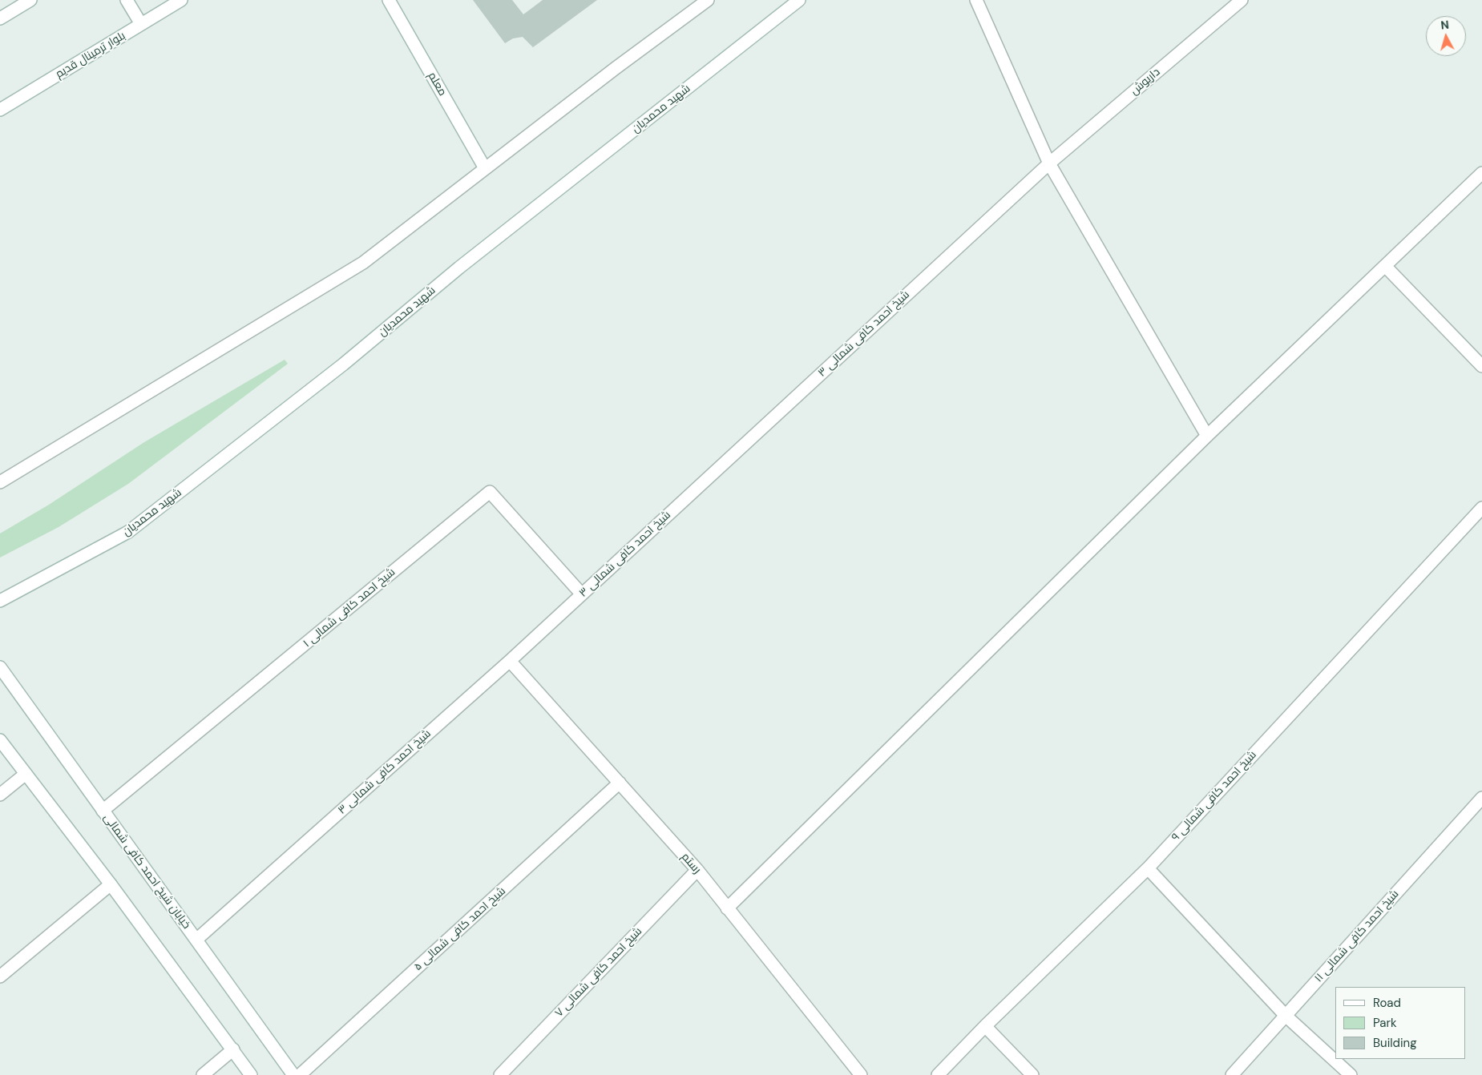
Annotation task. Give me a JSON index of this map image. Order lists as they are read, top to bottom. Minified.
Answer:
{"streets":{"street":["بلوار ترمینال قدیم","داریوش","معلم","شهید محمدیان","شیخ احمد کافی شمالی ۳","شیخ احمد کافی شمالی ۱","شیخ احمد کافی شمالی ۹","رستم","خیابان شیخ احمد کافی شمالی","شیخ احمد کافی شمالی ۵","شیخ احمد کافی شمالی ۱۱","شیخ احمد کافی شمالی ۷"]},"crossings":[["داریوش","شیخ احمد کافی شمالی ۳"],["شیخ احمد کافی شمالی ۳","شیخ احمد کافی شمالی ۱"],["شیخ احمد کافی شمالی ۳","رستم"],["شیخ احمد کافی شمالی ۳","خیابان شیخ احمد کافی شمالی"],["شیخ احمد کافی شمالی ۱","خیابان شیخ احمد کافی شمالی"],["رستم","شیخ احمد کافی شمالی ۵"],["رستم","شیخ احمد کافی شمالی ۷"]],"legend":["Road","Park","Building"],"north":"top"}
